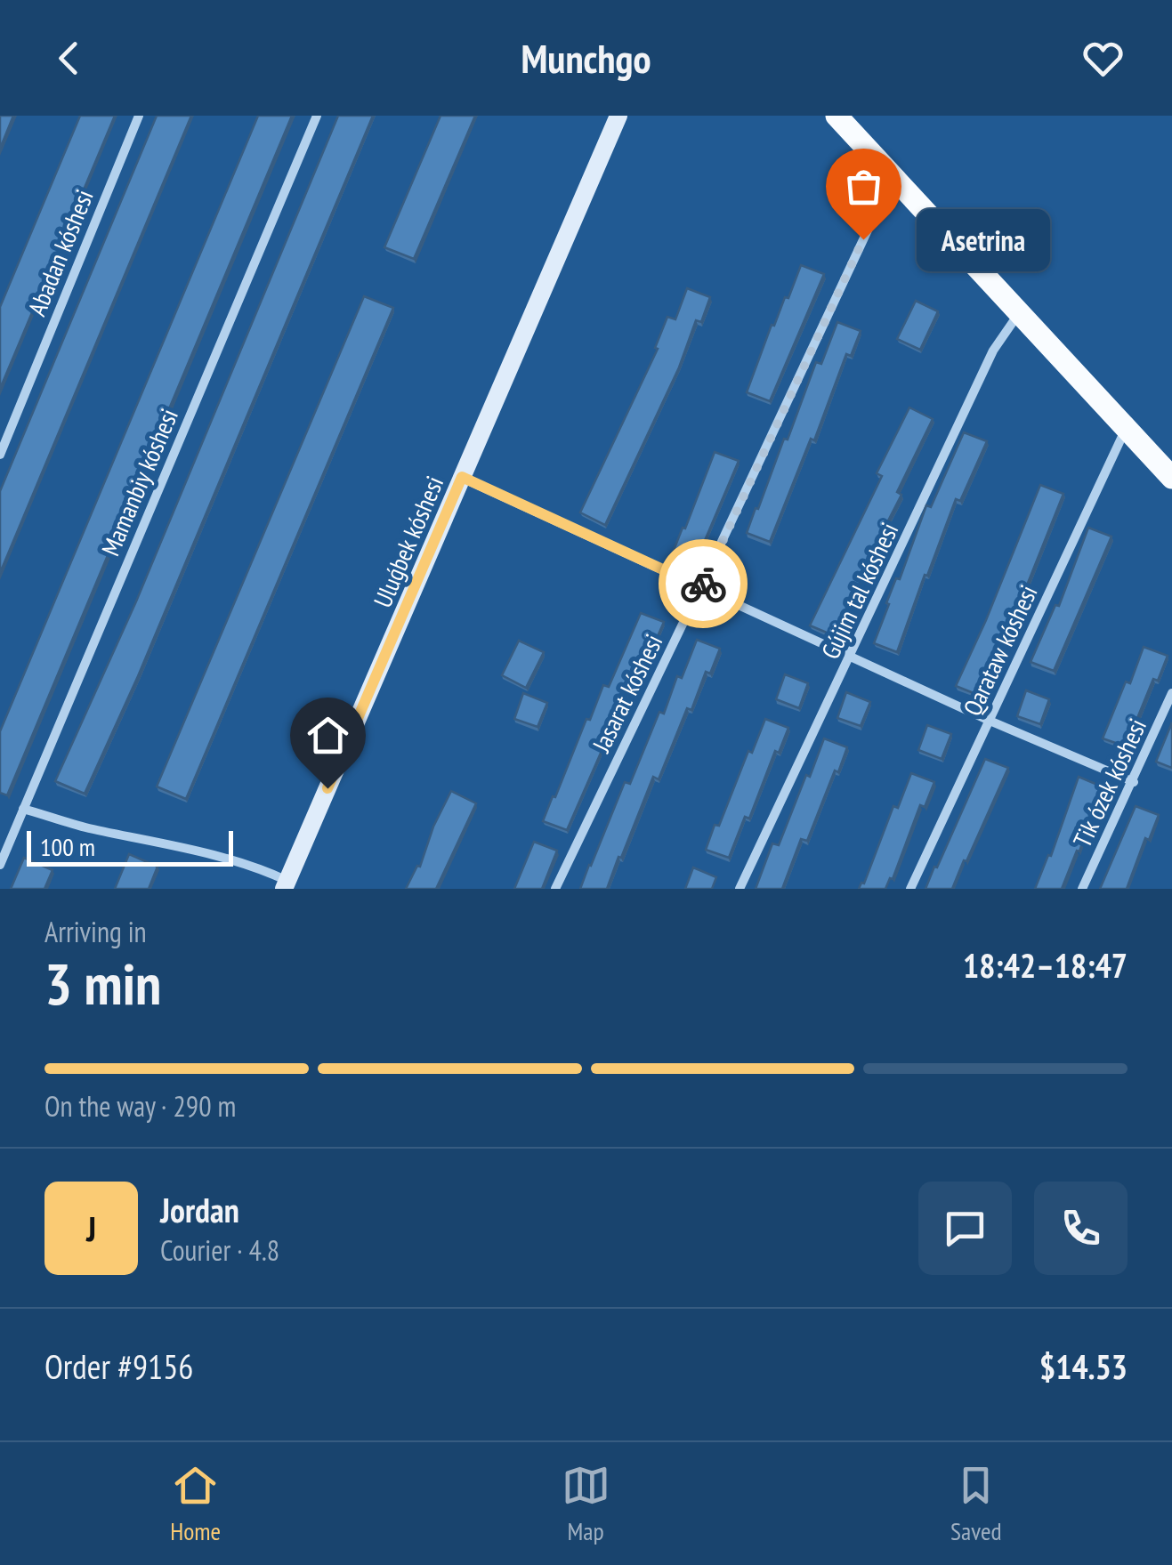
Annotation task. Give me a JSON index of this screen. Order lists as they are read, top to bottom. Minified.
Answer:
{"streets":{"street":["Abadan kóshesi","Mamanbiy kóshesi","Uluǵbek kóshesi","Gújim tal kóshesi","Qarataw kóshesi","Jasarat kóshesi","Tik ózek kóshesi"]},"places":["Asetrina"],"scale_bar":"100 m","page":{"header":"Munchgo","bubble":"Asetrina","scale":"100 m","heading":["3 min","Arriving in","18:42–18:47"],"panel":["Jordan","Courier · 4.8","Order #9156","$14.53"],"bar":"On the way · 290 m","round":"J","tabs":["Home","Map","Saved"]}}
